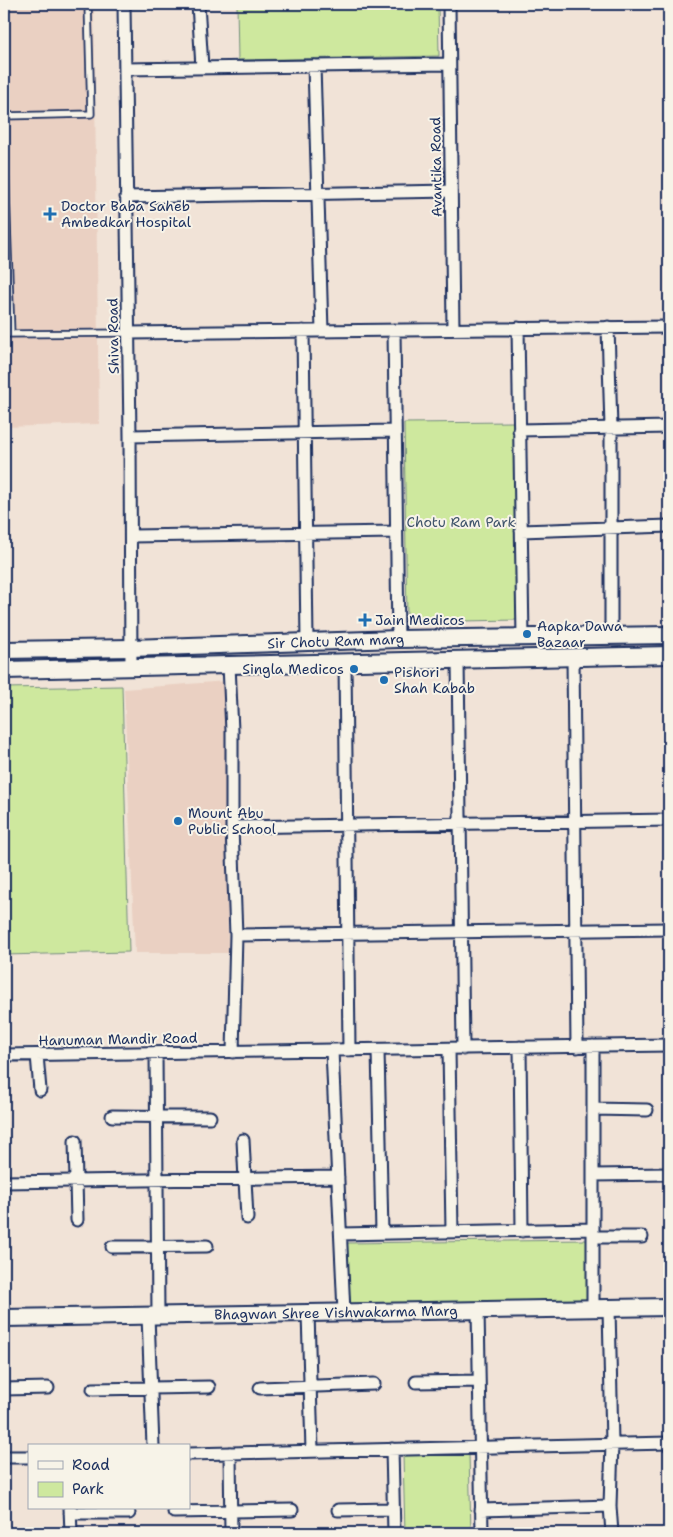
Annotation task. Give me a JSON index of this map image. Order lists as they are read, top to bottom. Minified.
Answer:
{"streets":{"street":["Avantika Road","Shiva Road","Sir Chotu Ram marg","Hanuman Mandir Road","Bhagwan Shree Vishwakarma Marg"]},"crossings":[["Shiva Road","Sir Chotu Ram marg"]],"parks":["Chotu Ram Park"],"places":{"health":["Doctor Baba Saheb Ambedkar Hospital","Jain Medicos"],"other":["Aapka Dawa Bazaar","Singla Medicos","Pishori Shah Kabab","Mount Abu Public School"]},"legend":["Road","Park"]}
